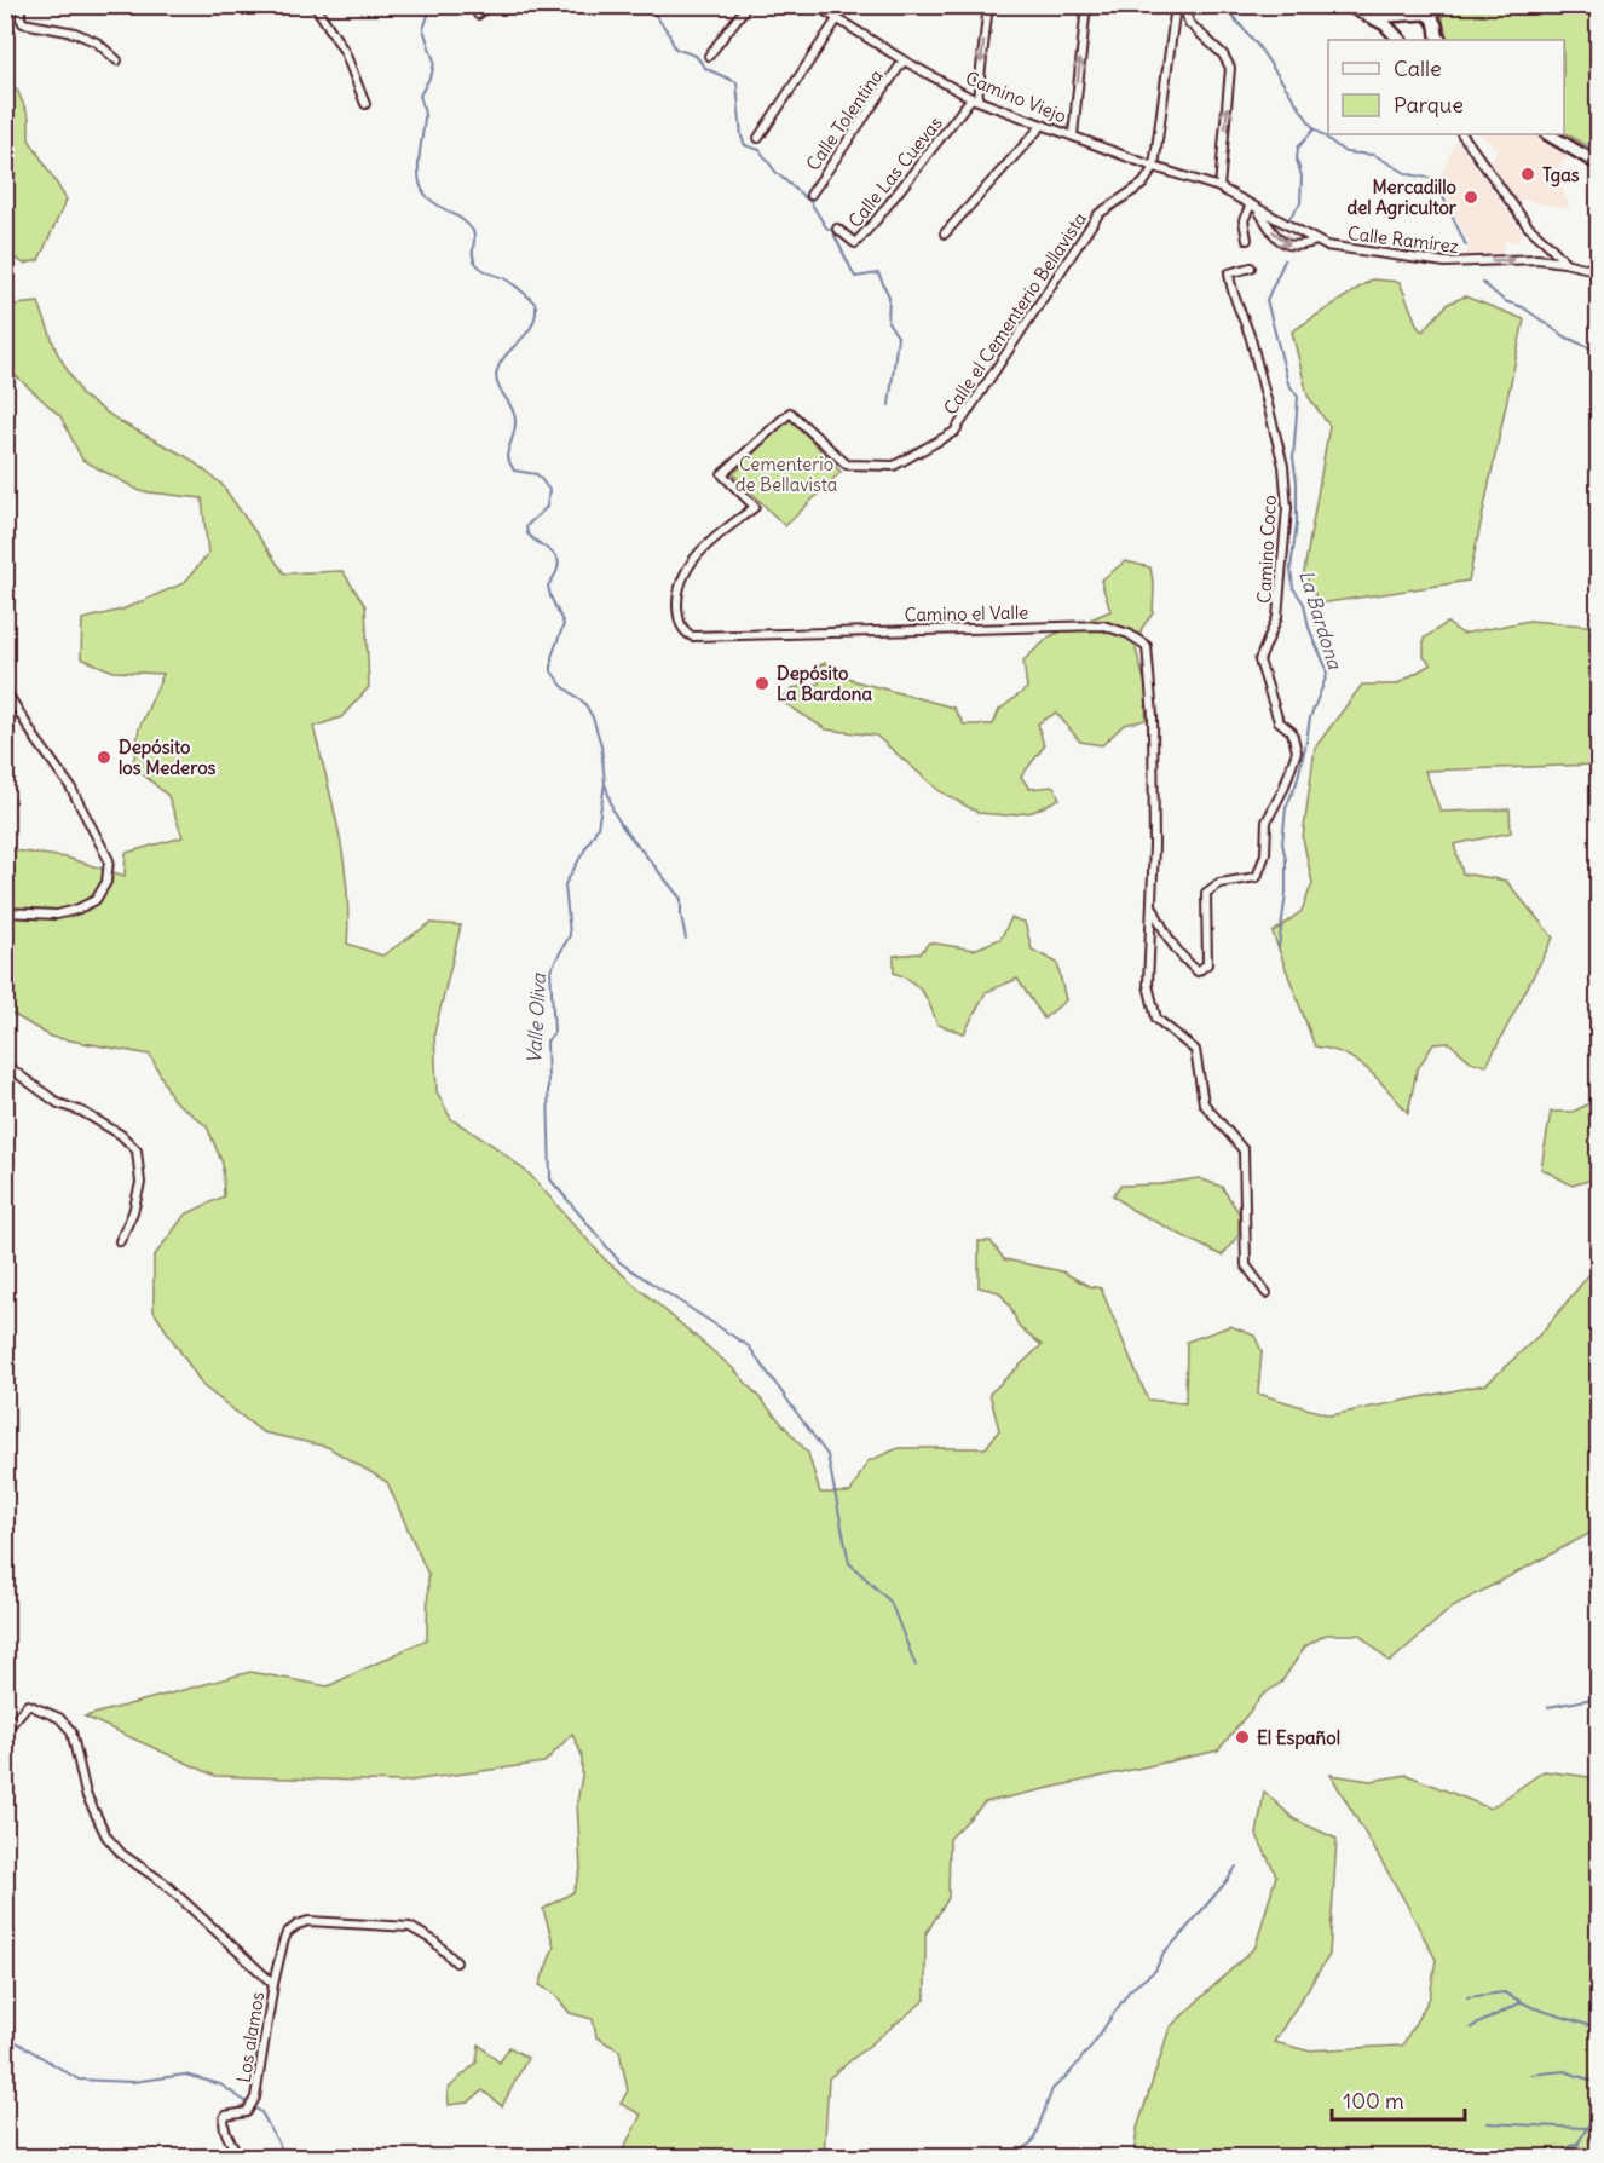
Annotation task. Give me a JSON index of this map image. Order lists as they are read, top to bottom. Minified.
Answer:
{"streets":{"street":["Camino Viejo","Calle Tolentina","Calle Las Cuevas","Calle Ramírez","Calle el Cementerio Bellavista","Camino Coco","Camino el Valle","Los alamos"]},"crossings":[["Camino Viejo","Calle Tolentina"],["Camino Viejo","Calle Las Cuevas"],["Camino Viejo","Calle Ramírez"],["Camino Viejo","Calle el Cementerio Bellavista"],["Calle el Cementerio Bellavista","Camino el Valle"],["Camino Coco","Camino el Valle"]],"one_way":["Calle Ramírez"],"water":["La Bardona","Valle Oliva"],"parks":["Cementerio de Bellavista"],"places":["Tgas","Mercadillo del Agricultor","Depósito La Bardona","Depósito los Mederos","El Español"],"legend":["Calle","Parque"],"scale_bar":"100 m"}
